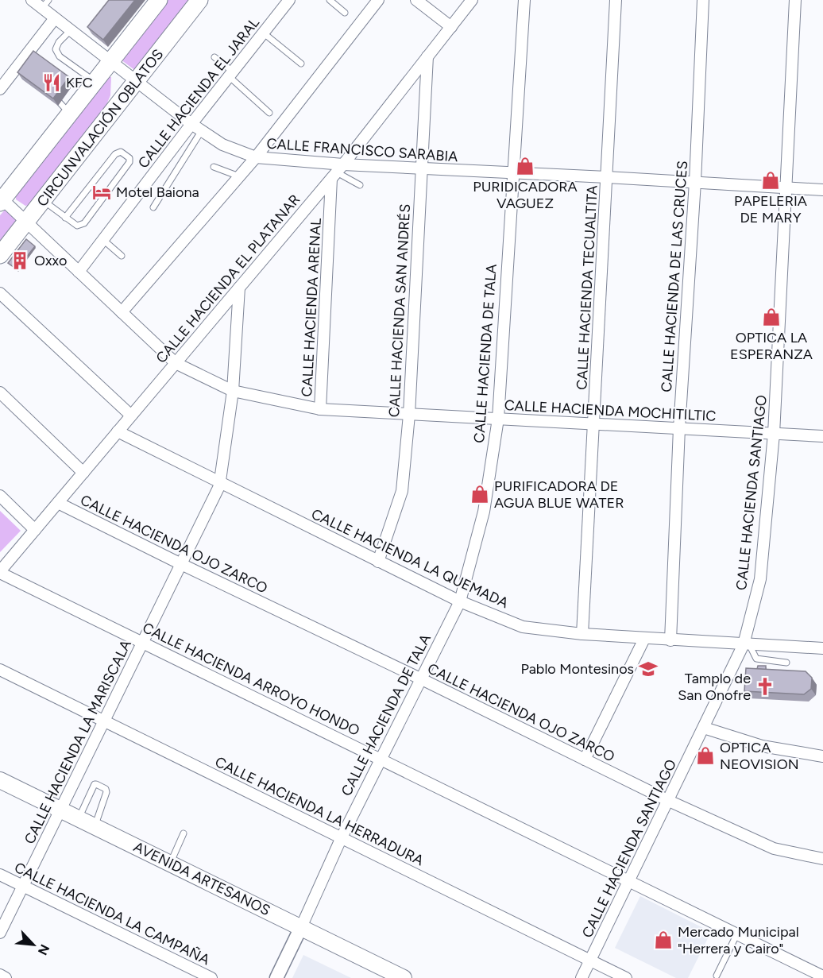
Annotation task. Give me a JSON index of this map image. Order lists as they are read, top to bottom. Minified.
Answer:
{"streets":{"main road":["CIRCUNVALACIÓN OBLATOS","AVENIDA ARTESANOS"],"street":["CALLE HACIENDA EL JARAL","CALLE FRANCISCO SARABIA","CALLE HACIENDA DE LAS CRUCES","CALLE HACIENDA EL PLATANAR","CALLE HACIENDA TECUALTITA","CALLE HACIENDA ARENAL","CALLE HACIENDA SAN ANDRÉS","CALLE HACIENDA DE TALA","CALLE HACIENDA MOCHITILTIC","CALLE HACIENDA SANTIAGO","CALLE HACIENDA OJO ZARCO","CALLE HACIENDA LA QUEMADA","CALLE HACIENDA ARROYO HONDO","CALLE HACIENDA LA MARISCALA","CALLE HACIENDA LA HERRADURA","CALLE HACIENDA LA CAMPAÑA"]},"crossings":[["CALLE HACIENDA EL JARAL","CALLE FRANCISCO SARABIA"],["CALLE HACIENDA EL JARAL","CALLE HACIENDA MOCHITILTIC"],["CIRCUNVALACIÓN OBLATOS","CALLE FRANCISCO SARABIA"],["CIRCUNVALACIÓN OBLATOS","CALLE HACIENDA MOCHITILTIC"],["CALLE FRANCISCO SARABIA","CALLE HACIENDA DE LAS CRUCES"],["CALLE FRANCISCO SARABIA","CALLE HACIENDA EL PLATANAR"],["CALLE FRANCISCO SARABIA","CALLE HACIENDA TECUALTITA"],["CALLE FRANCISCO SARABIA","CALLE HACIENDA ARENAL"],["CALLE FRANCISCO SARABIA","CALLE HACIENDA SAN ANDRÉS"],["CALLE FRANCISCO SARABIA","CALLE HACIENDA DE TALA"],["CALLE FRANCISCO SARABIA","CALLE HACIENDA SANTIAGO"],["CALLE HACIENDA DE LAS CRUCES","CALLE HACIENDA MOCHITILTIC"],["CALLE HACIENDA DE LAS CRUCES","CALLE HACIENDA LA QUEMADA"],["CALLE HACIENDA EL PLATANAR","CALLE HACIENDA ARENAL"],["CALLE HACIENDA EL PLATANAR","CALLE HACIENDA SAN ANDRÉS"],["CALLE HACIENDA EL PLATANAR","CALLE HACIENDA MOCHITILTIC"],["CALLE HACIENDA EL PLATANAR","CALLE HACIENDA OJO ZARCO"],["CALLE HACIENDA EL PLATANAR","CALLE HACIENDA LA QUEMADA"],["CALLE HACIENDA EL PLATANAR","CALLE HACIENDA ARROYO HONDO"],["CALLE HACIENDA EL PLATANAR","CALLE HACIENDA LA MARISCALA"],["CALLE HACIENDA TECUALTITA","CALLE HACIENDA MOCHITILTIC"],["CALLE HACIENDA TECUALTITA","CALLE HACIENDA LA QUEMADA"],["CALLE HACIENDA ARENAL","CALLE HACIENDA MOCHITILTIC"],["CALLE HACIENDA SAN ANDRÉS","CALLE HACIENDA MOCHITILTIC"],["CALLE HACIENDA SAN ANDRÉS","CALLE HACIENDA LA QUEMADA"],["CALLE HACIENDA DE TALA","CALLE HACIENDA MOCHITILTIC"],["CALLE HACIENDA DE TALA","CALLE HACIENDA OJO ZARCO"],["CALLE HACIENDA DE TALA","CALLE HACIENDA LA QUEMADA"],["CALLE HACIENDA DE TALA","CALLE HACIENDA ARROYO HONDO"],["CALLE HACIENDA DE TALA","CALLE HACIENDA LA HERRADURA"],["CALLE HACIENDA DE TALA","AVENIDA ARTESANOS"],["CALLE HACIENDA MOCHITILTIC","CALLE HACIENDA SANTIAGO"],["CALLE HACIENDA MOCHITILTIC","CALLE HACIENDA LA MARISCALA"],["CALLE HACIENDA SANTIAGO","CALLE HACIENDA OJO ZARCO"],["CALLE HACIENDA SANTIAGO","CALLE HACIENDA LA QUEMADA"],["CALLE HACIENDA SANTIAGO","CALLE HACIENDA ARROYO HONDO"],["CALLE HACIENDA SANTIAGO","CALLE HACIENDA LA HERRADURA"],["CALLE HACIENDA OJO ZARCO","CALLE HACIENDA LA MARISCALA"],["CALLE HACIENDA LA QUEMADA","CALLE HACIENDA LA MARISCALA"],["CALLE HACIENDA ARROYO HONDO","CALLE HACIENDA LA MARISCALA"],["CALLE HACIENDA LA MARISCALA","CALLE HACIENDA LA HERRADURA"],["CALLE HACIENDA LA MARISCALA","AVENIDA ARTESANOS"],["CALLE HACIENDA LA MARISCALA","CALLE HACIENDA LA CAMPAÑA"]],"places":{"restaurant":["KFC"],"shop":["PURIDICADORA VAGUEZ","PAPELERIA DE MARY","OPTICA LA ESPERANZA","PURIFICADORA DE AGUA BLUE WATER","OPTICA NEOVISION","Mercado Municipal \"Herrera y Cairo\""],"hotel":["Motel Baiona"],"building":["Oxxo"],"school or university":["Pablo Montesinos"],"church":["Tamplo de San Onofre"]},"north":"bottom right"}
